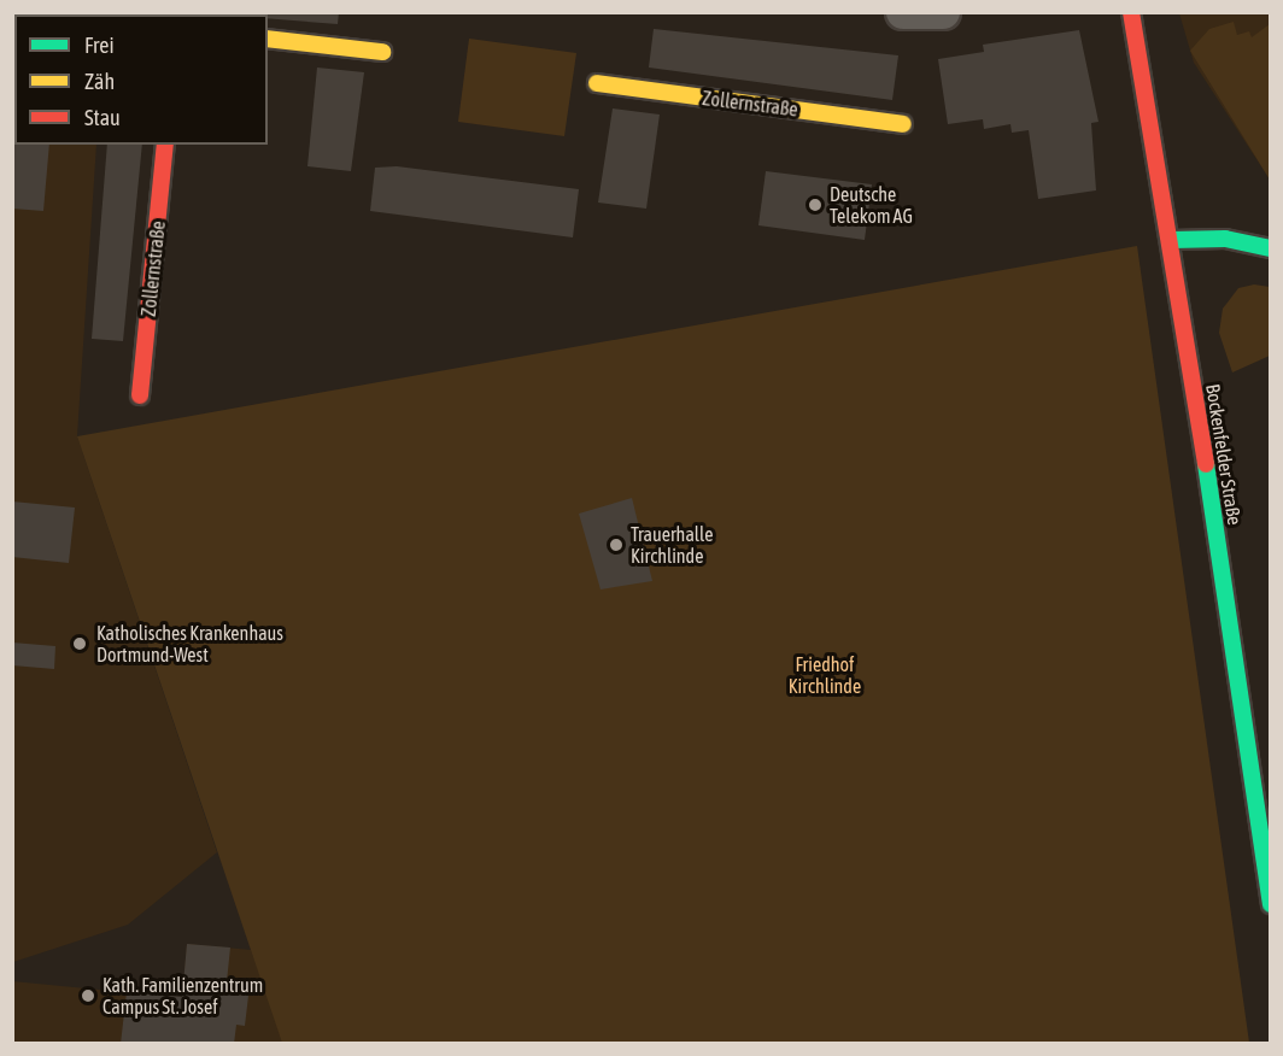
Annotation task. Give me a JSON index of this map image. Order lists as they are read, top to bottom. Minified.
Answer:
{"streets":{"main road":["Zollernstraße","Bockenfelder Straße"]},"parks":["Friedhof Kirchlinde"],"places":["Deutsche Telekom AG","Trauerhalle Kirchlinde","Katholisches Krankenhaus Dortmund-West","Kath. Familienzentrum Campus St. Josef"],"legend":["Frei","Zäh","Stau"]}
